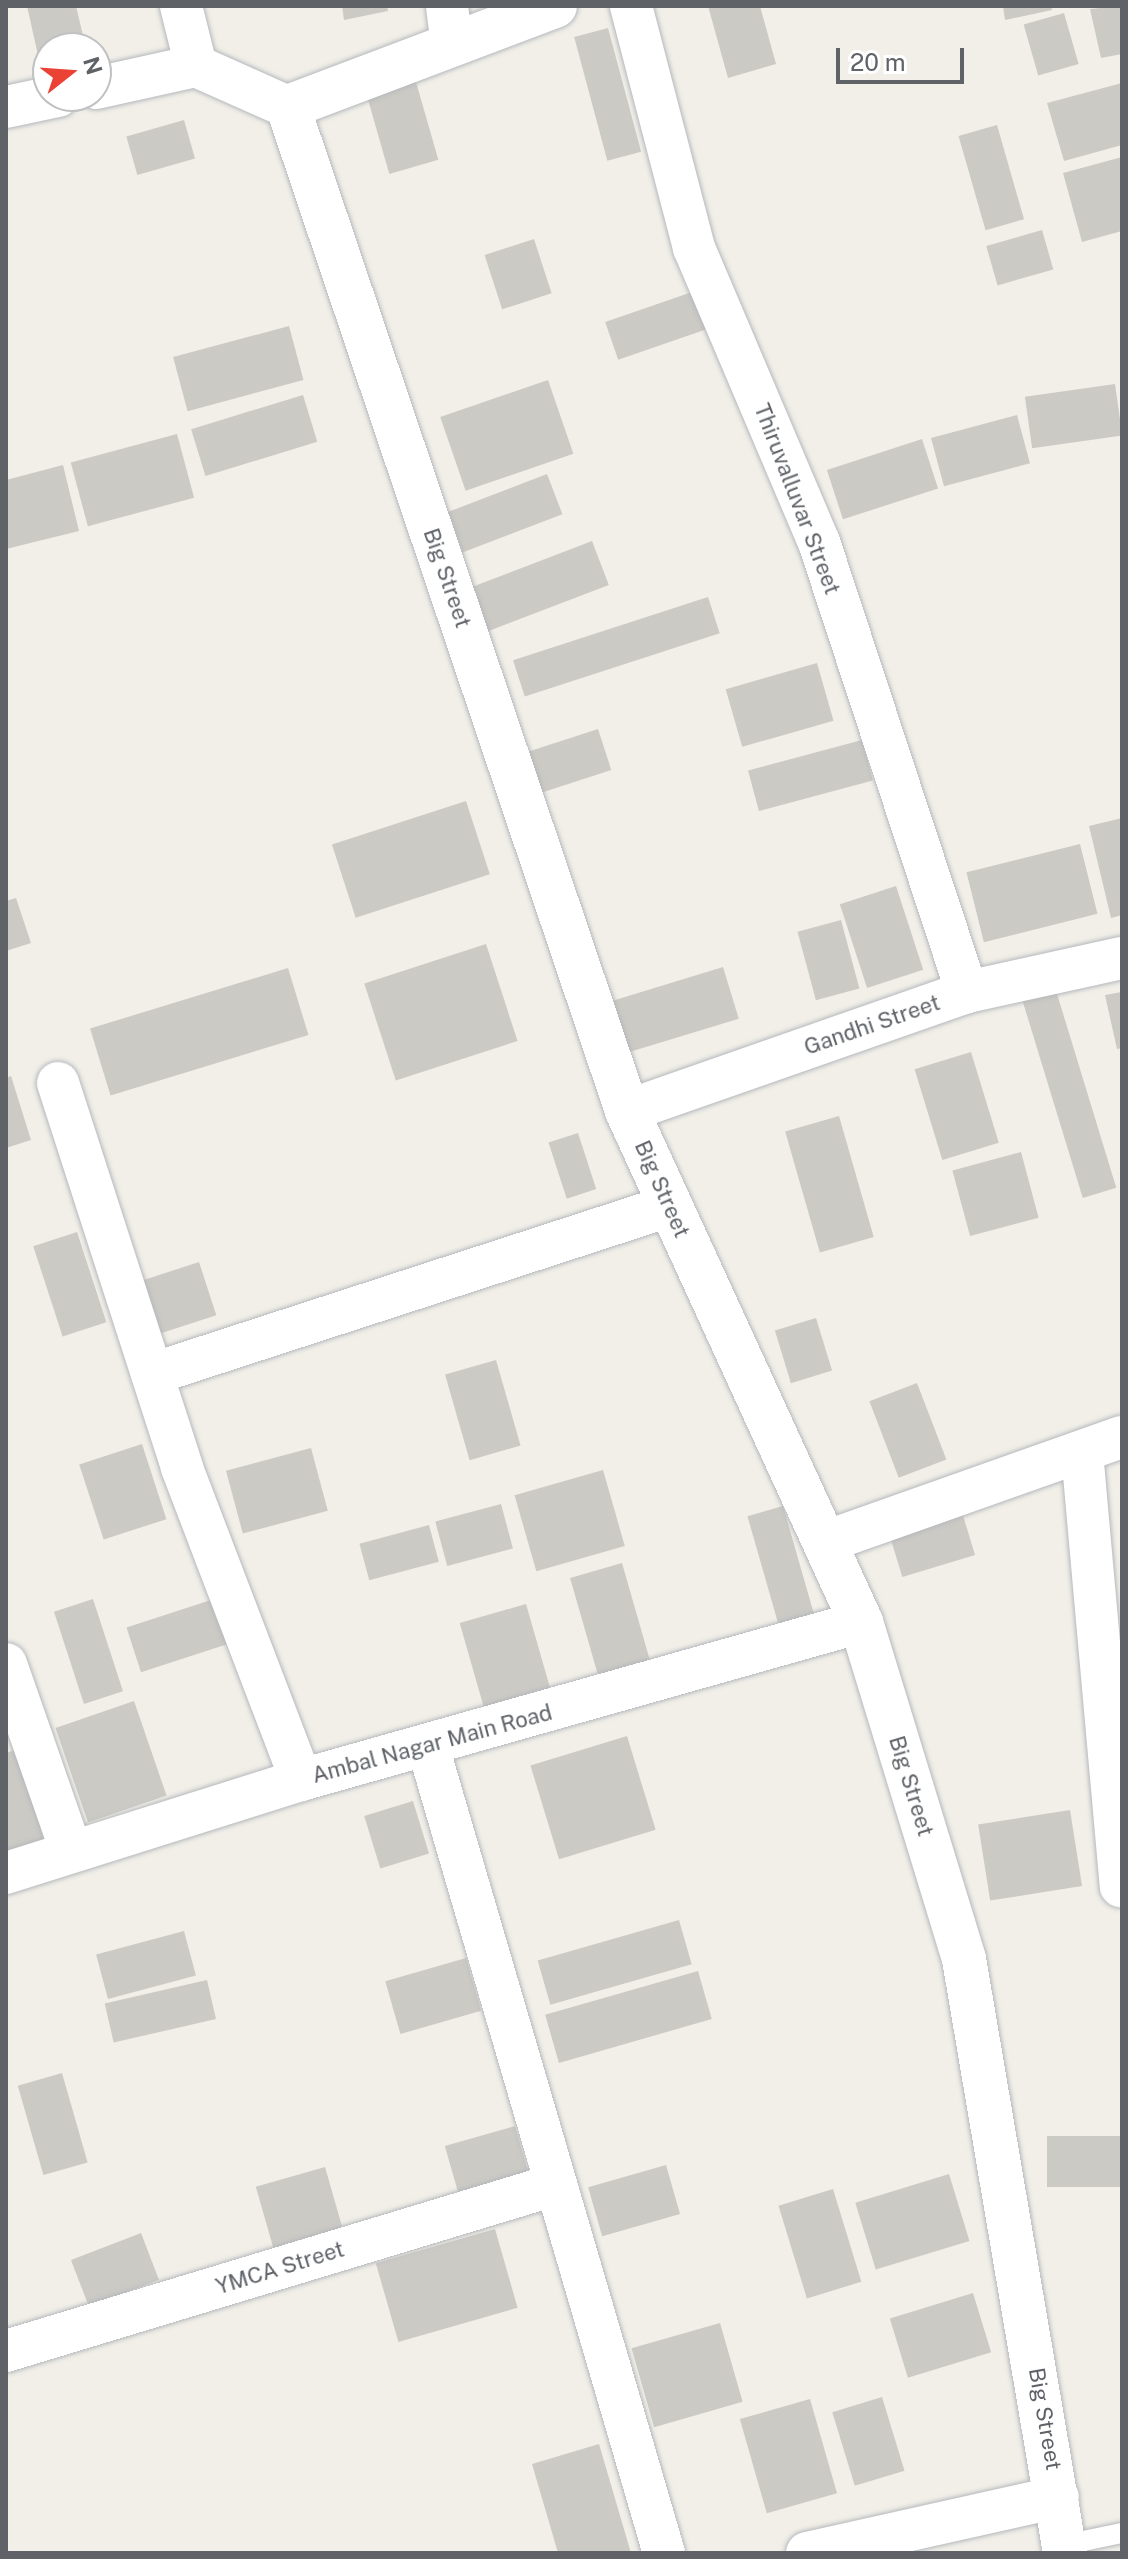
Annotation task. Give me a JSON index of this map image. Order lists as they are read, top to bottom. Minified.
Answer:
{"streets":{"street":["Thiruvalluvar Street","Big Street","Gandhi Street","Ambal Nagar Main Road","YMCA Street"]},"crossings":[["Thiruvalluvar Street","Gandhi Street"],["Big Street","Gandhi Street"],["Big Street","Ambal Nagar Main Road"]],"scale_bar":"20 m","north":"right"}
